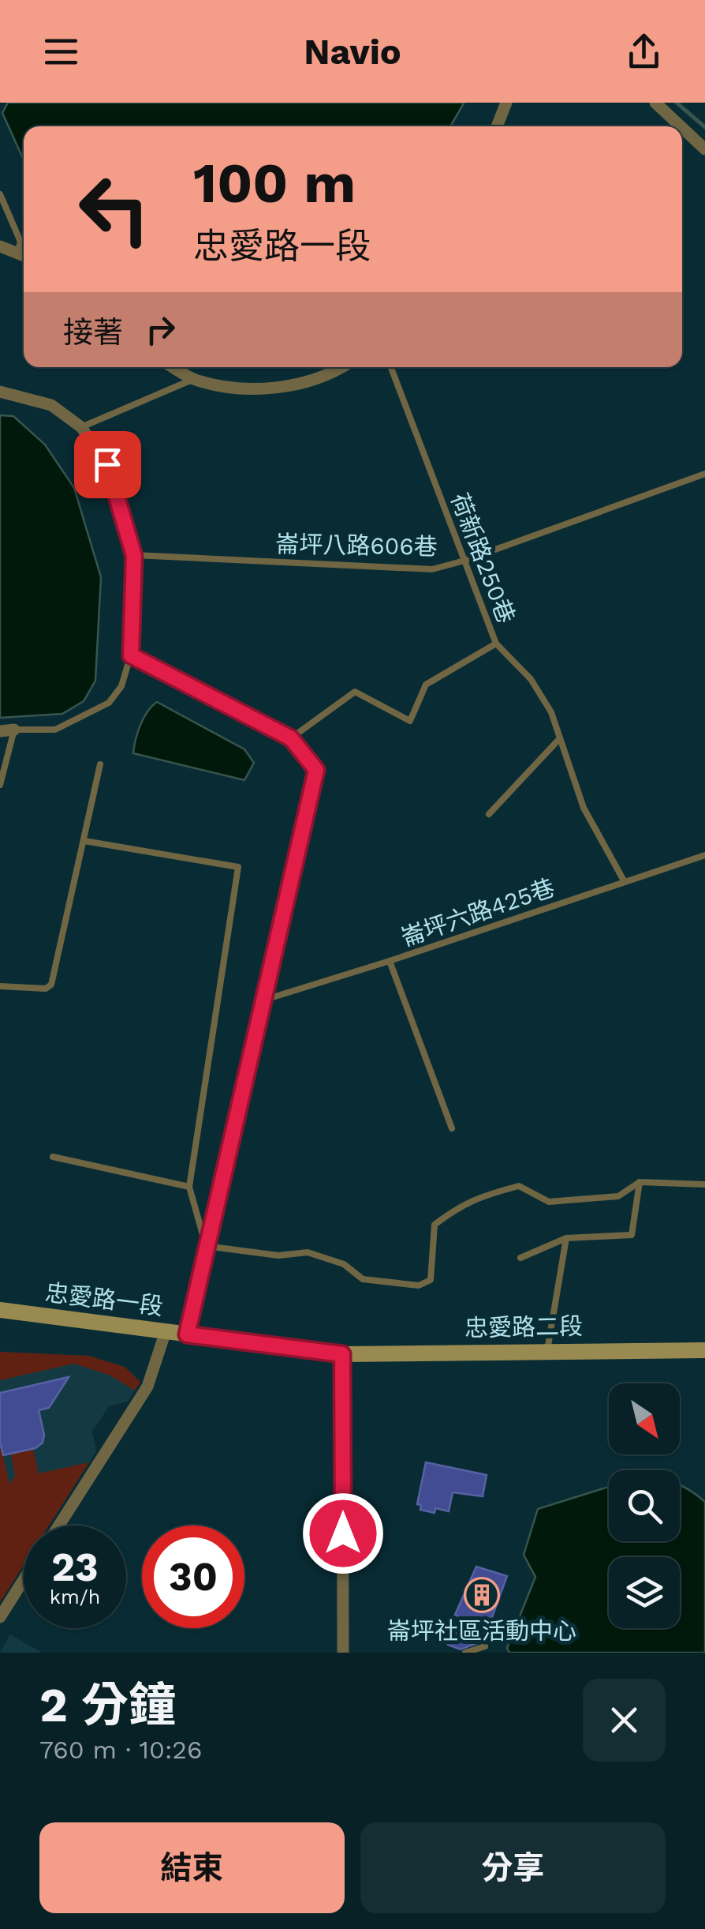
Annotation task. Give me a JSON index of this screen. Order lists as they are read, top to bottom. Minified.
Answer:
{"streets":{"main road":["忠愛路一段","忠愛路二段"],"lane":["崙坪八路606巷","荷新路250巷","崙坪六路425巷"]},"crossings":[["崙坪八路606巷","荷新路250巷"],["荷新路250巷","崙坪六路425巷"],["忠愛路一段","忠愛路二段"]],"places":{"building":["崙坪社區活動中心"]},"north":"bottom right","page":{"header":"Navio","turn":["100 m","忠愛路一段"],"then":"接著","speed":"23 km/h","limit":"30","heading":["2 分鐘","760 m · 10:26"],"buttons":["結束","分享"]}}
